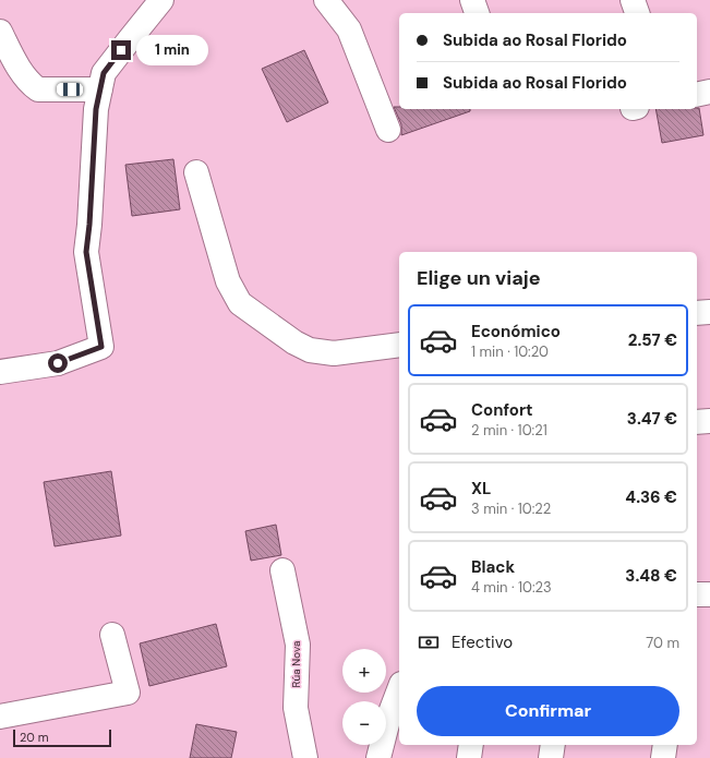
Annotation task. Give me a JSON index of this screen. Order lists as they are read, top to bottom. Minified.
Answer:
{"streets":{"street":["Rúa Nova"]},"scale_bar":"20 m","page":{"banner":["Subida ao Rosal Florido","Subida ao Rosal Florido"],"bubble":"1 min","heading":"Elige un viaje","list":[{"name":"Económico","note":"1 min · 10:20","value":"2.57 €"},{"name":"Confort","note":"2 min · 10:21","value":"3.47 €"},{"name":"XL","note":"3 min · 10:22","value":"4.36 €"},{"name":"Black","note":"4 min · 10:23","value":"3.48 €"}],"pay":["Efectivo","70 m"],"map_buttons":["+","−"],"buttons":"Confirmar","scale":"20 m"}}
